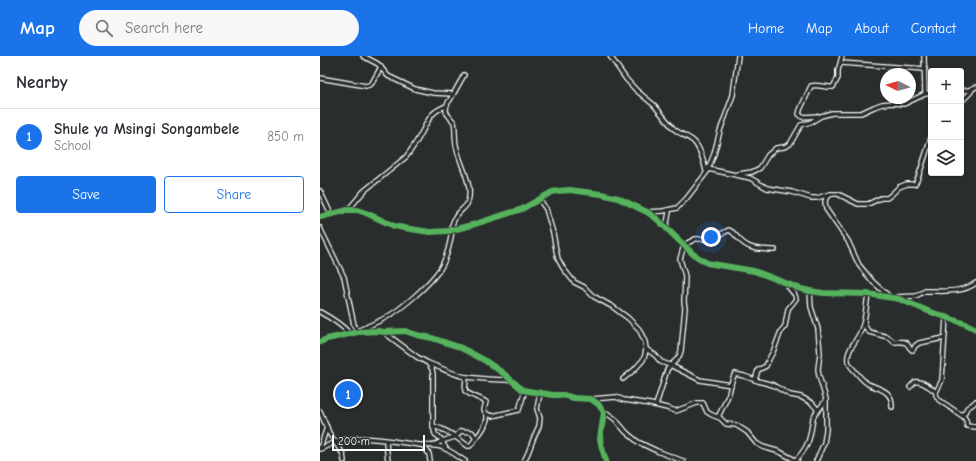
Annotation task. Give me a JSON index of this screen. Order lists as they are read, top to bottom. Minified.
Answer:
{"scale_bar":"200 m","north":"left","page":{"header":"Map","search":"Search here","nav":["Home","Map","About","Contact"],"heading":"Nearby","map_buttons":["+","−"],"list":[{"mark":"1","name":"Shule ya Msingi Songambele","note":"School","value":"850 m"}],"buttons":["Save","Share"],"pins":"1","scale":"200 m"}}
